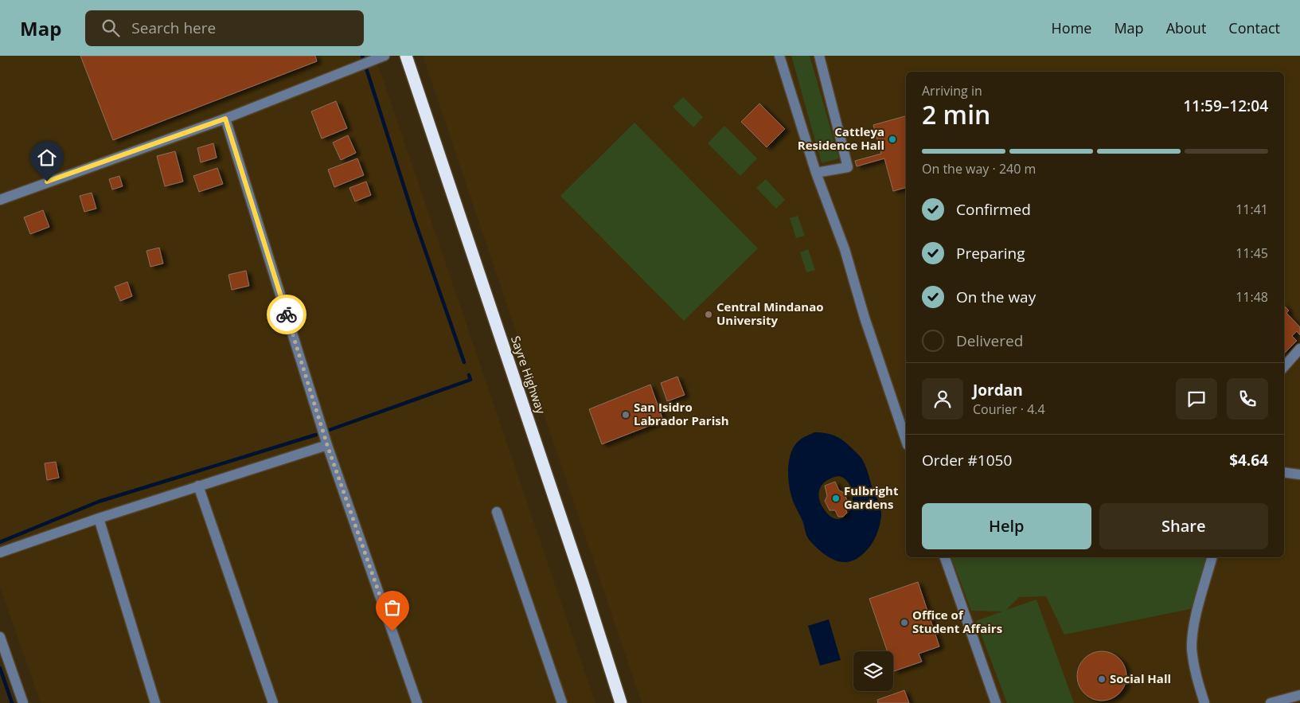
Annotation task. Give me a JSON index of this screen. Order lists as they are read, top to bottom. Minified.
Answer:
{"streets":{"highway":["Sayre Highway"]},"places":["Cattleya Residence Hall","Central Mindanao University","San Isidro Labrador Parish","Fulbright Gardens","Office of Student Affairs","Social Hall"],"page":{"header":"Map","search":"Search here","nav":["Home","Map","About","Contact"],"heading":["2 min","Arriving in","11:59–12:04"],"panel":["Jordan","Courier · 4.4","Order #1050","$4.64"],"bar":"On the way · 240 m","list":[["Confirmed","11:41"],["Preparing","11:45"],["On the way","11:48"],"Delivered"],"buttons":["Help","Share"]}}
